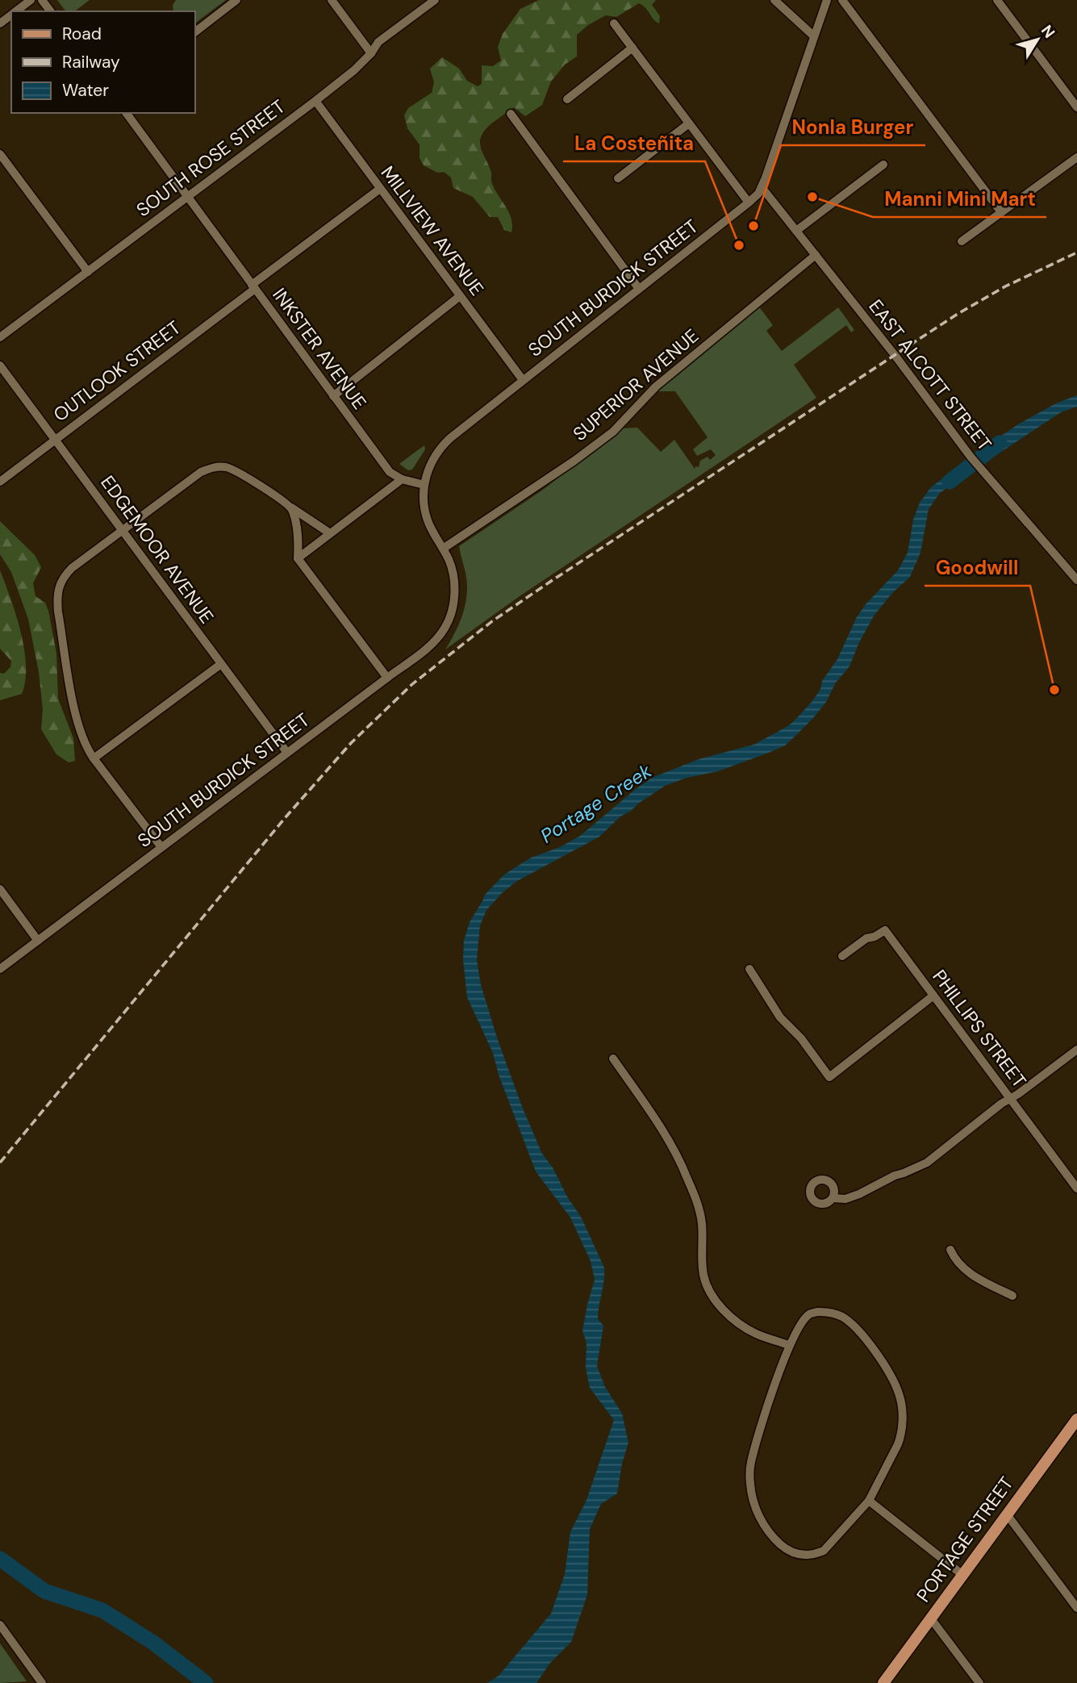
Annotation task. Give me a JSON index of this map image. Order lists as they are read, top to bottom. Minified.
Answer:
{"streets":{"main road":["PORTAGE STREET"],"street":["SOUTH ROSE STREET","MILLVIEW AVENUE","SOUTH BURDICK STREET","INKSTER AVENUE","OUTLOOK STREET","EAST ALCOTT STREET","SUPERIOR AVENUE","EDGEMOOR AVENUE","PHILLIPS STREET"]},"crossings":[["SOUTH ROSE STREET","MILLVIEW AVENUE"],["SOUTH ROSE STREET","INKSTER AVENUE"],["MILLVIEW AVENUE","SOUTH BURDICK STREET"],["MILLVIEW AVENUE","OUTLOOK STREET"],["SOUTH BURDICK STREET","INKSTER AVENUE"],["SOUTH BURDICK STREET","EAST ALCOTT STREET"],["SOUTH BURDICK STREET","SUPERIOR AVENUE"],["SOUTH BURDICK STREET","EDGEMOOR AVENUE"],["INKSTER AVENUE","OUTLOOK STREET"],["OUTLOOK STREET","EDGEMOOR AVENUE"],["EAST ALCOTT STREET","SUPERIOR AVENUE"]],"water":["Portage Creek"],"places":["Manni Mini Mart","Nonla Burger","La Costeñita","Goodwill"],"legend":["Road","Railway","Water"],"north":"top right"}
